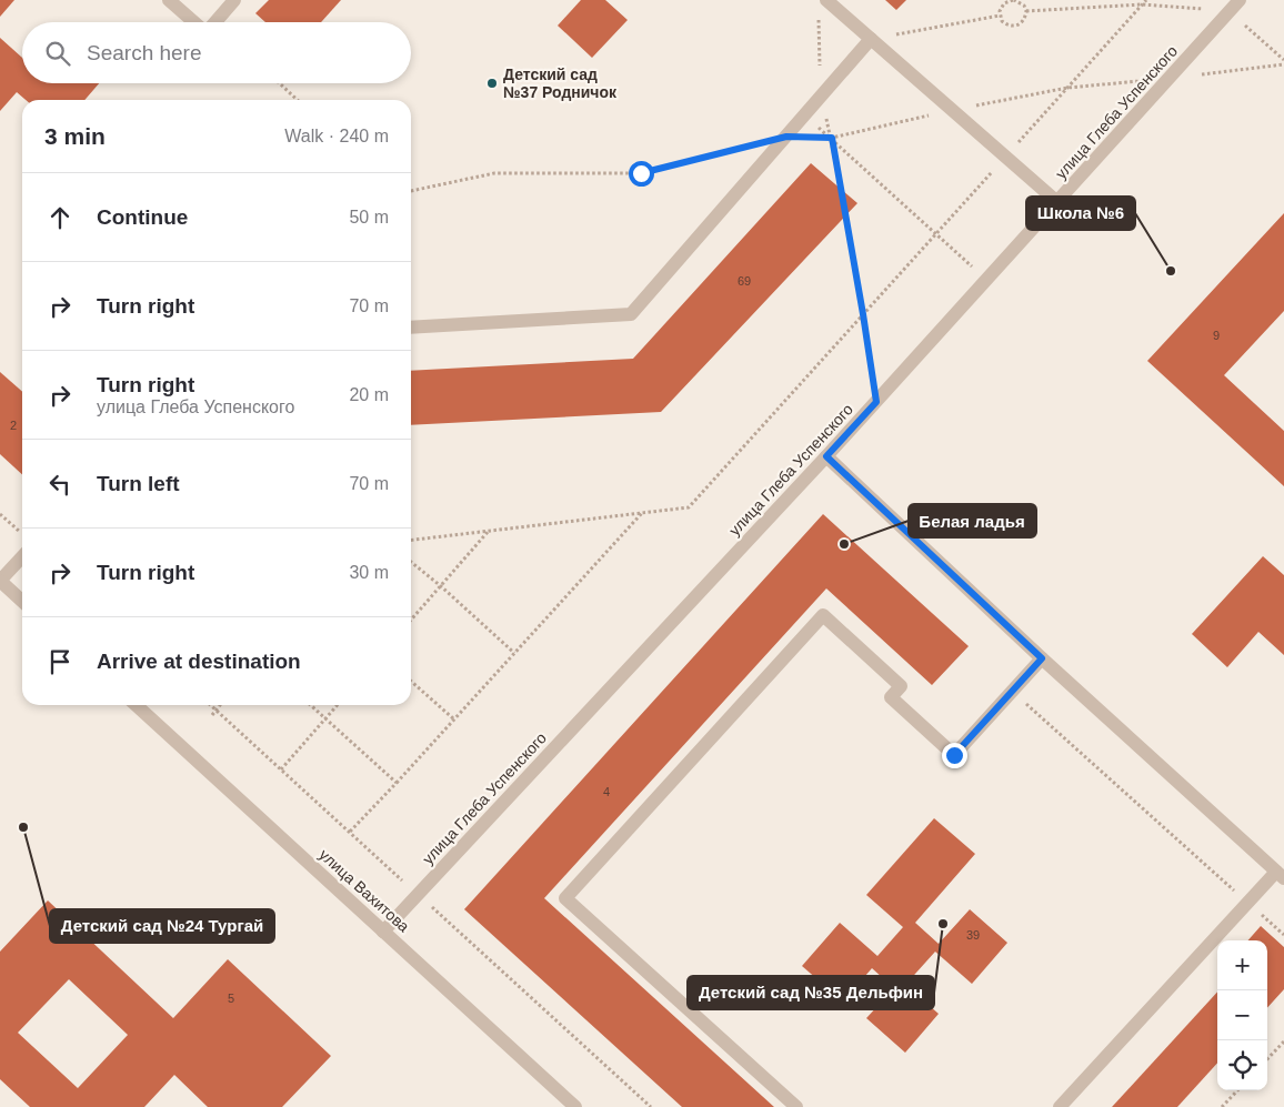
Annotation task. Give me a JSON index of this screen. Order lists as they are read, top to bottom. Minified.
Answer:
{"streets":{"street":["улица Глеба Успенского","улица Вахитова"]},"crossings":[["улица Глеба Успенского","улица Вахитова"]],"places":["Детский сад №37 Родничок","Школа №6","Белая ладья","Детский сад №24 Тургай","Детский сад №35 Дельфин"],"house_numbers":["69","9","2","4","39","5"],"page":{"search":"Search here","heading":["3 min","Walk · 240 m"],"list":[["Continue","50 m"],["Turn right","70 m"],["Turn right","улица Глеба Успенского","20 m"],["Turn left","70 m"],["Turn right","30 m"],"Arrive at destination"],"map_buttons":["+","−"]}}
